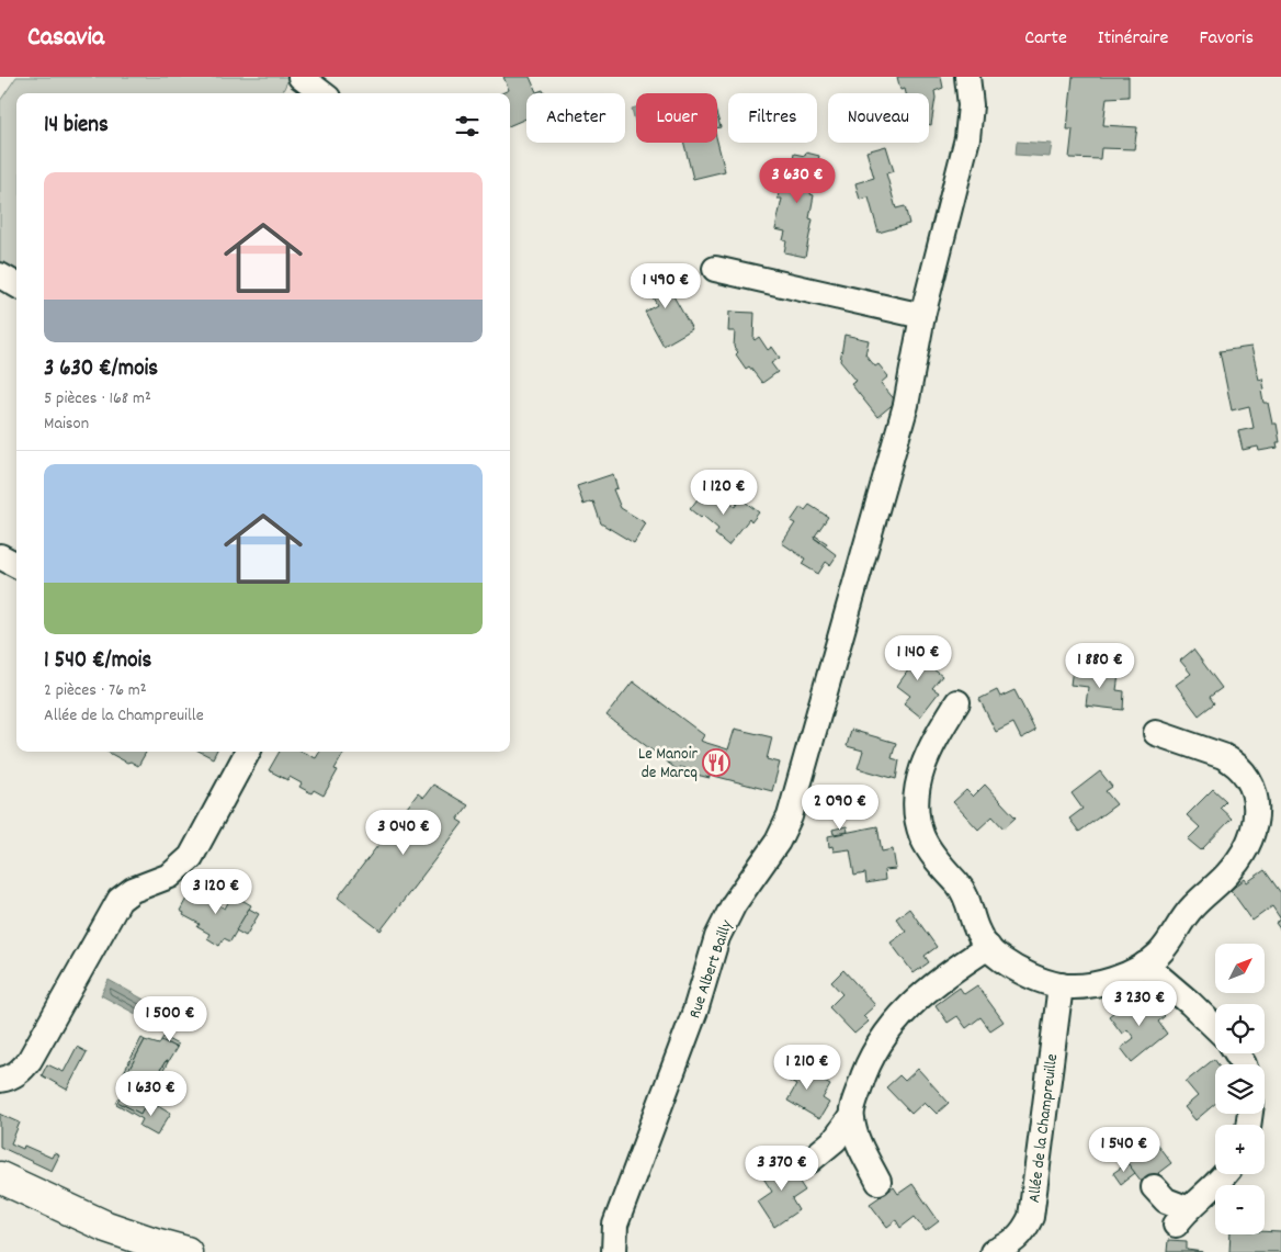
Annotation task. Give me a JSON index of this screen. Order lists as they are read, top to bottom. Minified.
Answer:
{"streets":{"street":["Rue Albert Bailly","Allée de la Champreuille"]},"places":{"restaurant":["Le Manoir de Marcq"]},"north":"top right","page":{"header":"Casavia","nav":["Carte","Itinéraire","Favoris"],"chip":["Acheter","Louer","Filtres","Nouveau"],"heading":"14 biens","price":["3 630 €","1 490 €","1 120 €","1 140 €","1 880 €","2 090 €","3 040 €","3 120 €","3 230 €","1 500 €","1 210 €","1 630 €","1 540 €","3 370 €"],"list":[{"name":"3 630 €/mois","note":"5 pièces · 168 m² · Maison"},{"name":"1 540 €/mois","note":"2 pièces · 76 m² · Allée de la Champreuille"}],"map_buttons":["+","−"]}}
